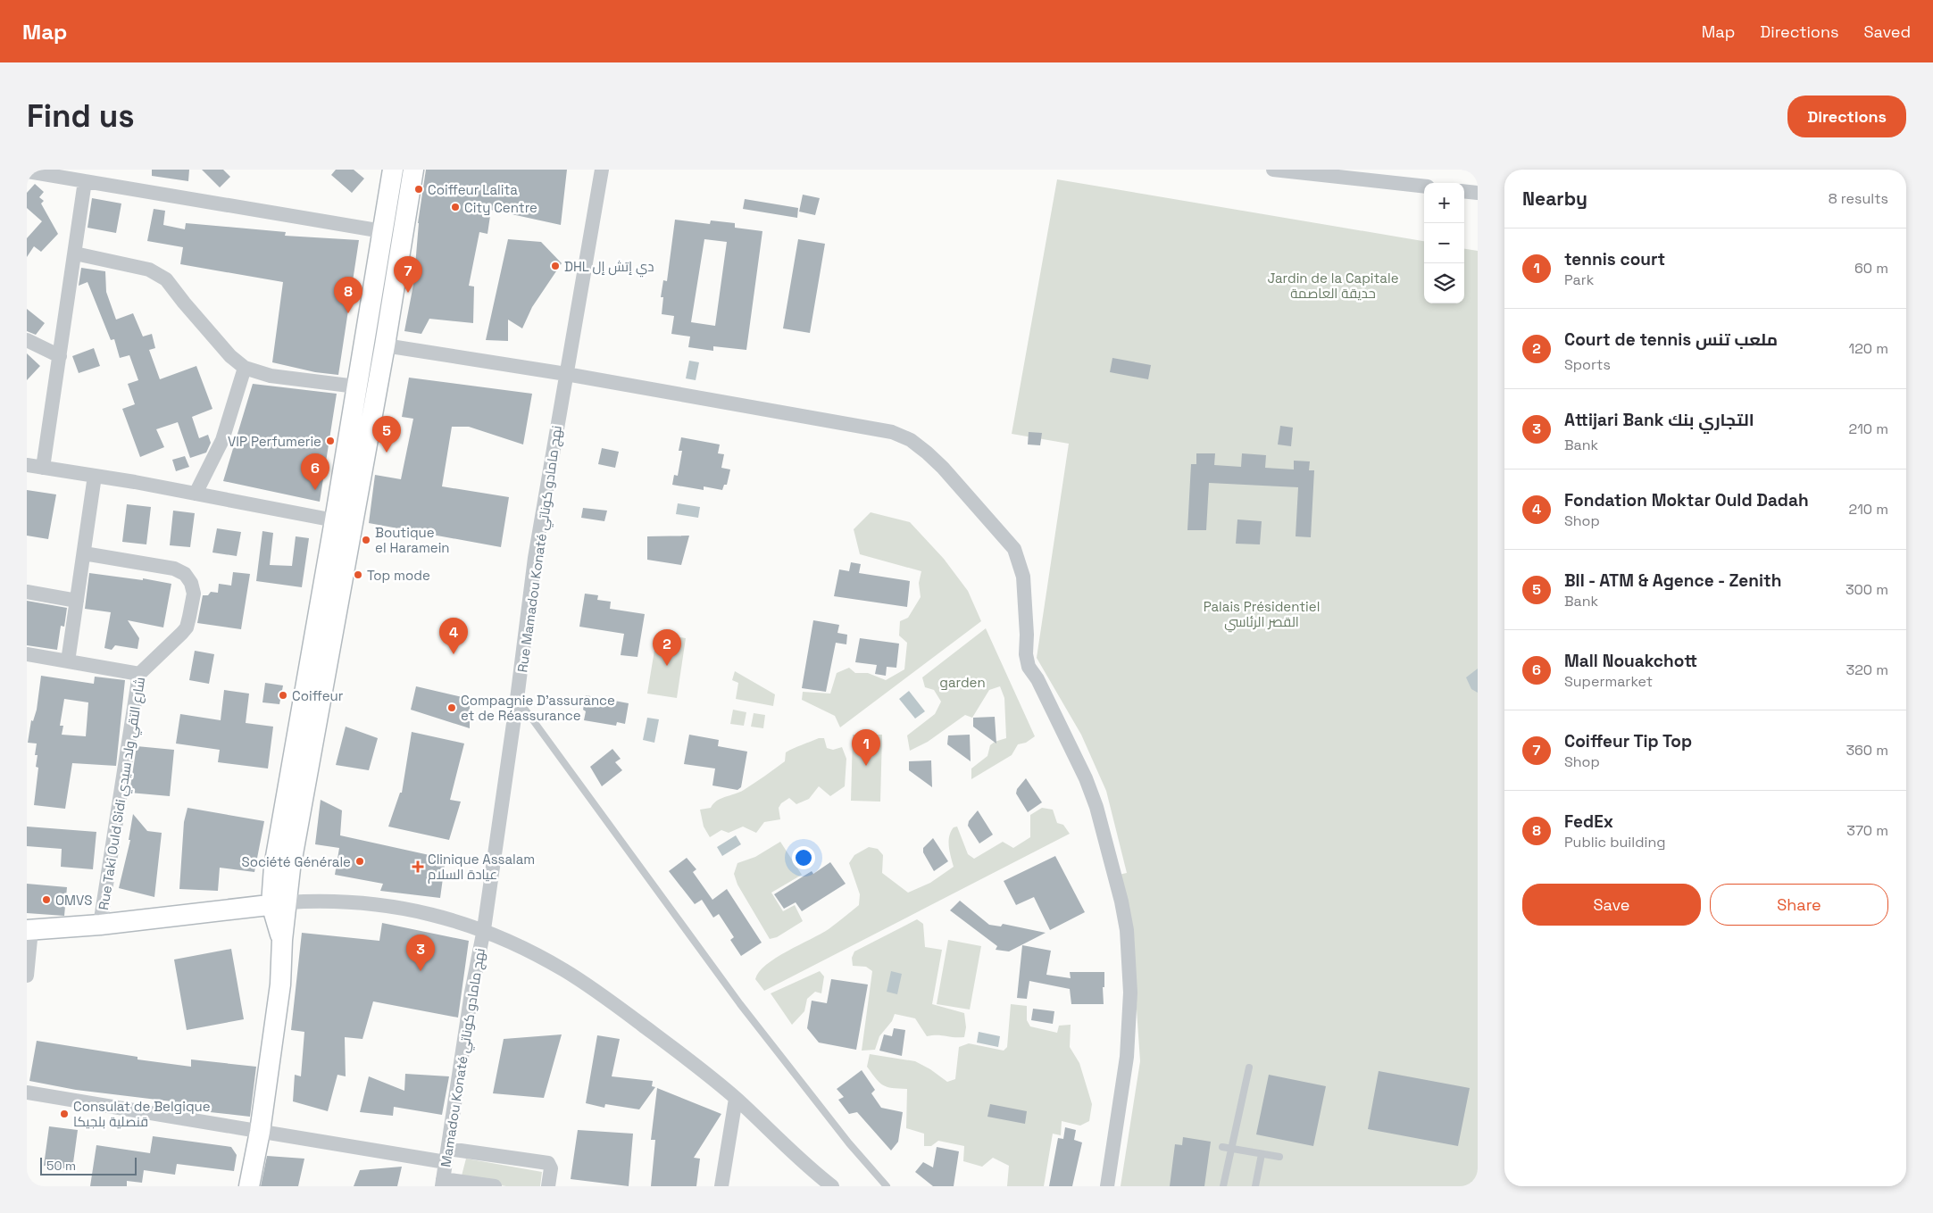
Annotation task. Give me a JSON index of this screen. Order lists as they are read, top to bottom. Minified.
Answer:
{"streets":{"street":["Rue Mamadou Konaté نهج مامادو كوناتي","Rue Taki Ould Sidi شارع التقي ولد سيدي","Mamadou Konaté نهج مامادو كوناتي"]},"crossings":[["Rue Mamadou Konaté نهج مامادو كوناتي","Mamadou Konaté نهج مامادو كوناتي"]],"parks":["Jardin de la Capitale حديقة العاصمة","Palais Présidentiel القصر الرئاسي","garden"],"places":{"other":["Coiffeur Lalita","City Centre","DHL دي إتش إل","VIP Perfumerie","Boutique el Haramein","Top mode","Coiffeur","Compagnie D'assurance et de Réassurance","Société Générale","OMVS","Consulat de Belgique قنصلية بلجيكا"],"health":["Clinique Assalam عيادة السلام"]},"scale_bar":"50 m","page":{"header":"Map","nav":["Map","Directions","Saved"],"buttons":["Directions",["Save","Share"]],"title":"Find us","heading":["Nearby","8 results"],"map_buttons":["+","−"],"list":[{"mark":"1","name":"tennis court","note":"Park","value":"60 m"},{"mark":"2","name":"Court de tennis ملعب تنس","note":"Sports","value":"120 m"},{"mark":"3","name":"Attijari Bank التجاري بنك","note":"Bank","value":"210 m"},{"mark":"4","name":"Fondation Moktar Ould Dadah","note":"Shop","value":"210 m"},{"mark":"5","name":"BII - ATM & Agence - Zenith","note":"Bank","value":"300 m"},{"mark":"6","name":"Mall Nouakchott","note":"Supermarket","value":"320 m"},{"mark":"7","name":"Coiffeur Tip Top","note":"Shop","value":"360 m"},{"mark":"8","name":"FedEx","note":"Public building","value":"370 m"}],"pins":["7","8","5","6","4","2","1","3"],"scale":"50 m"}}
